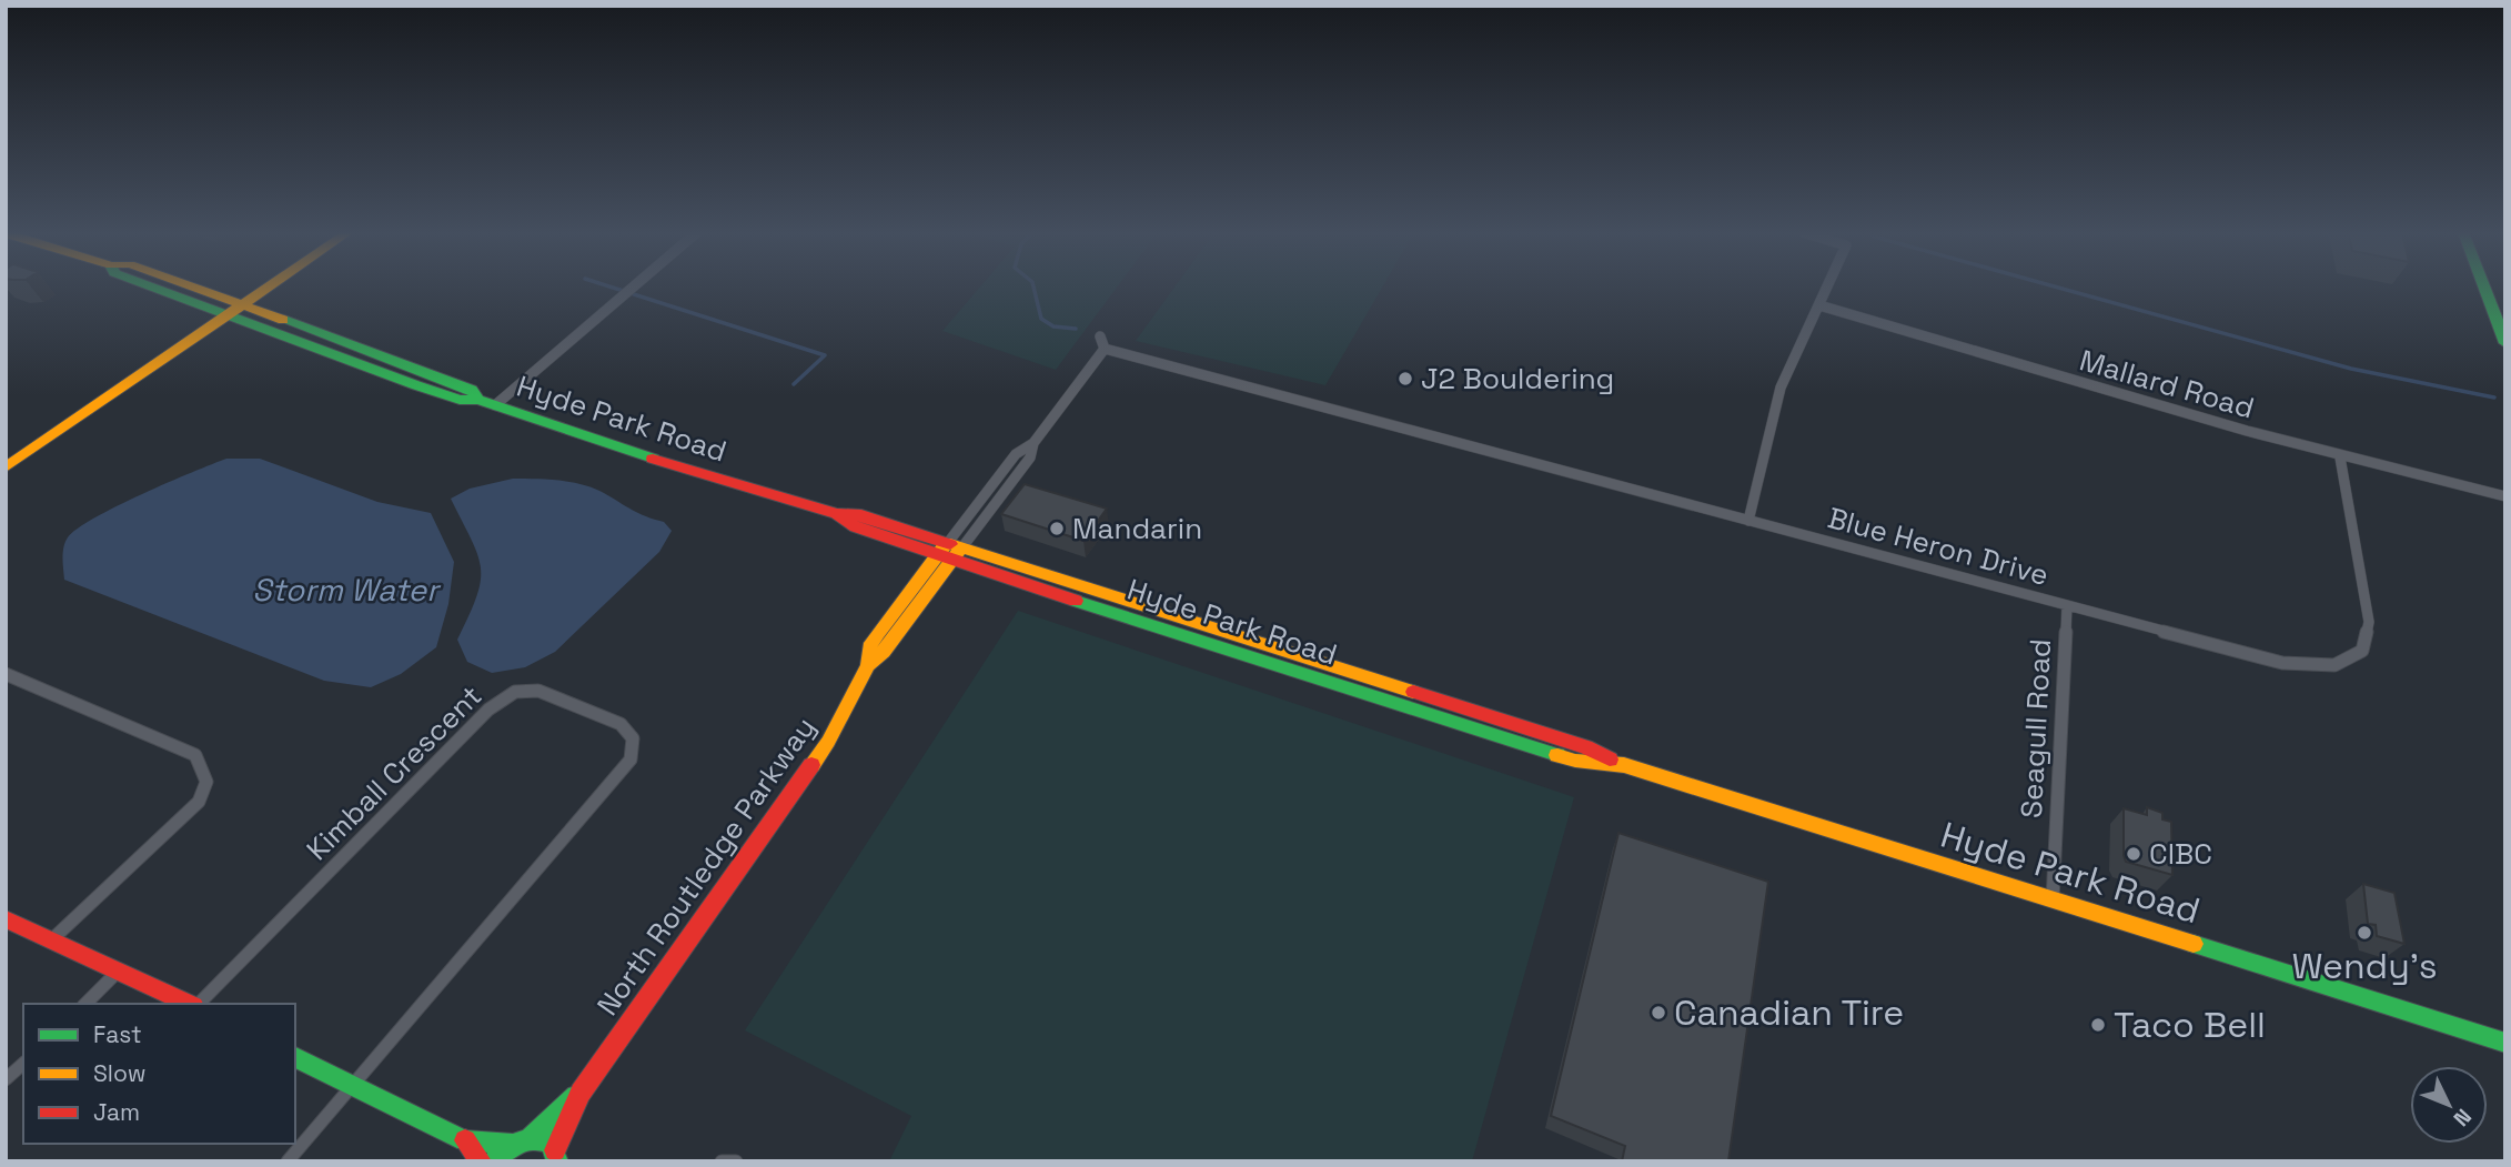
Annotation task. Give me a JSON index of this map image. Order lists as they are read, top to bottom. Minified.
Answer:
{"streets":{"main road":["Hyde Park Road","North Routledge Parkway"],"street":["Mallard Road","Blue Heron Drive","Seagull Road","Kimball Crescent"]},"crossings":[["Mallard Road","Blue Heron Drive"],["Hyde Park Road","Seagull Road"],["Hyde Park Road","North Routledge Parkway"],["Blue Heron Drive","Seagull Road"]],"water":["Storm Water"],"places":["J2 Bouldering","Mandarin","CIBC","Wendy's","Canadian Tire","Taco Bell"],"legend":["Fast","Slow","Jam"],"north":"bottom right"}
